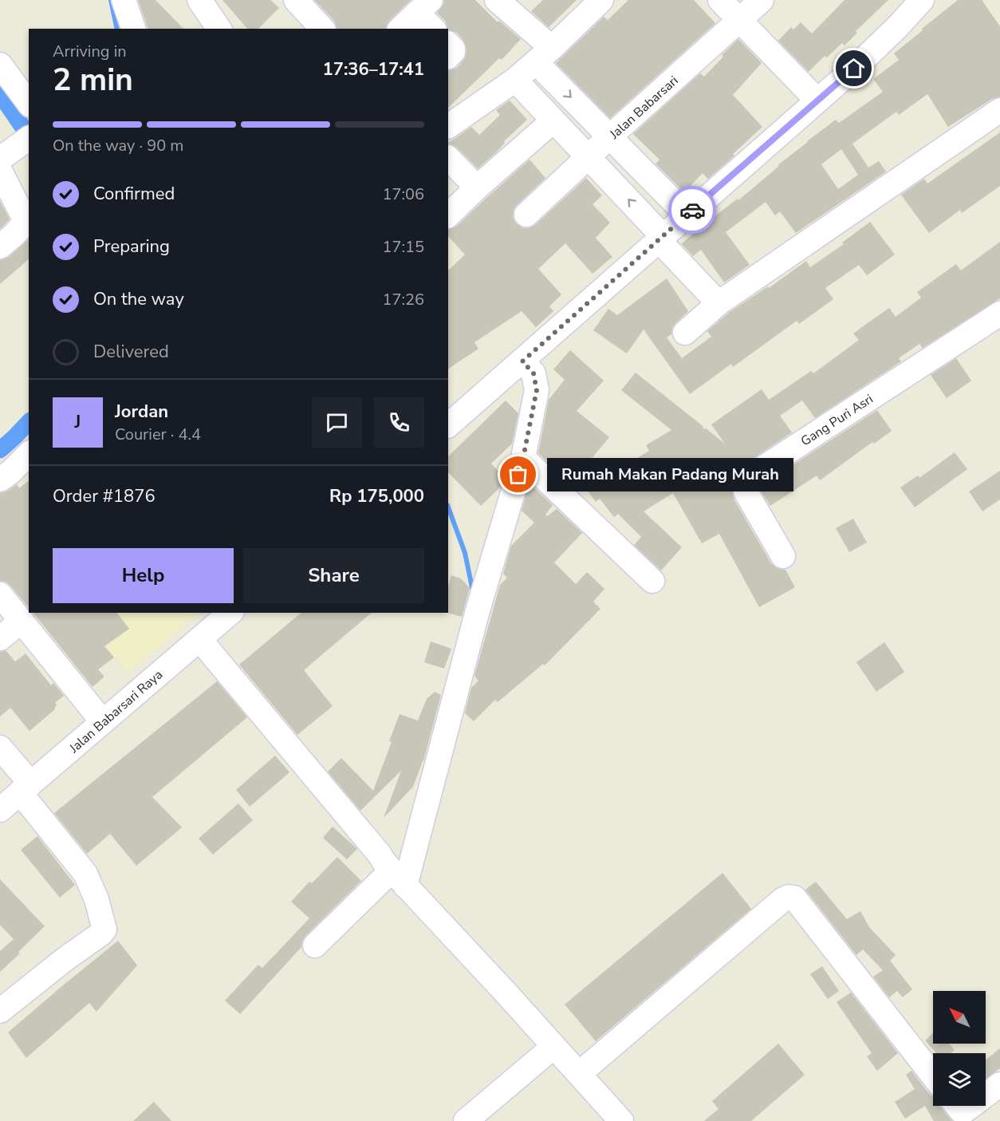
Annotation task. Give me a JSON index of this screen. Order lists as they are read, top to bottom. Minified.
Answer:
{"streets":{"street":["Jalan Babarsari","Gang Puri Asri","Jalan Babarsari Raya"]},"places":["Rumah Makan Padang Murah"],"north":"top left","page":{"heading":["2 min","Arriving in","17:36–17:41"],"panel":["Jordan","Courier · 4.4","Order #1876","Rp 175,000"],"bar":"On the way · 90 m","list":[["Confirmed","17:06"],["Preparing","17:15"],["On the way","17:26"],"Delivered"],"round":"J","bubble":"Rumah Makan Padang Murah","buttons":["Help","Share"]}}
